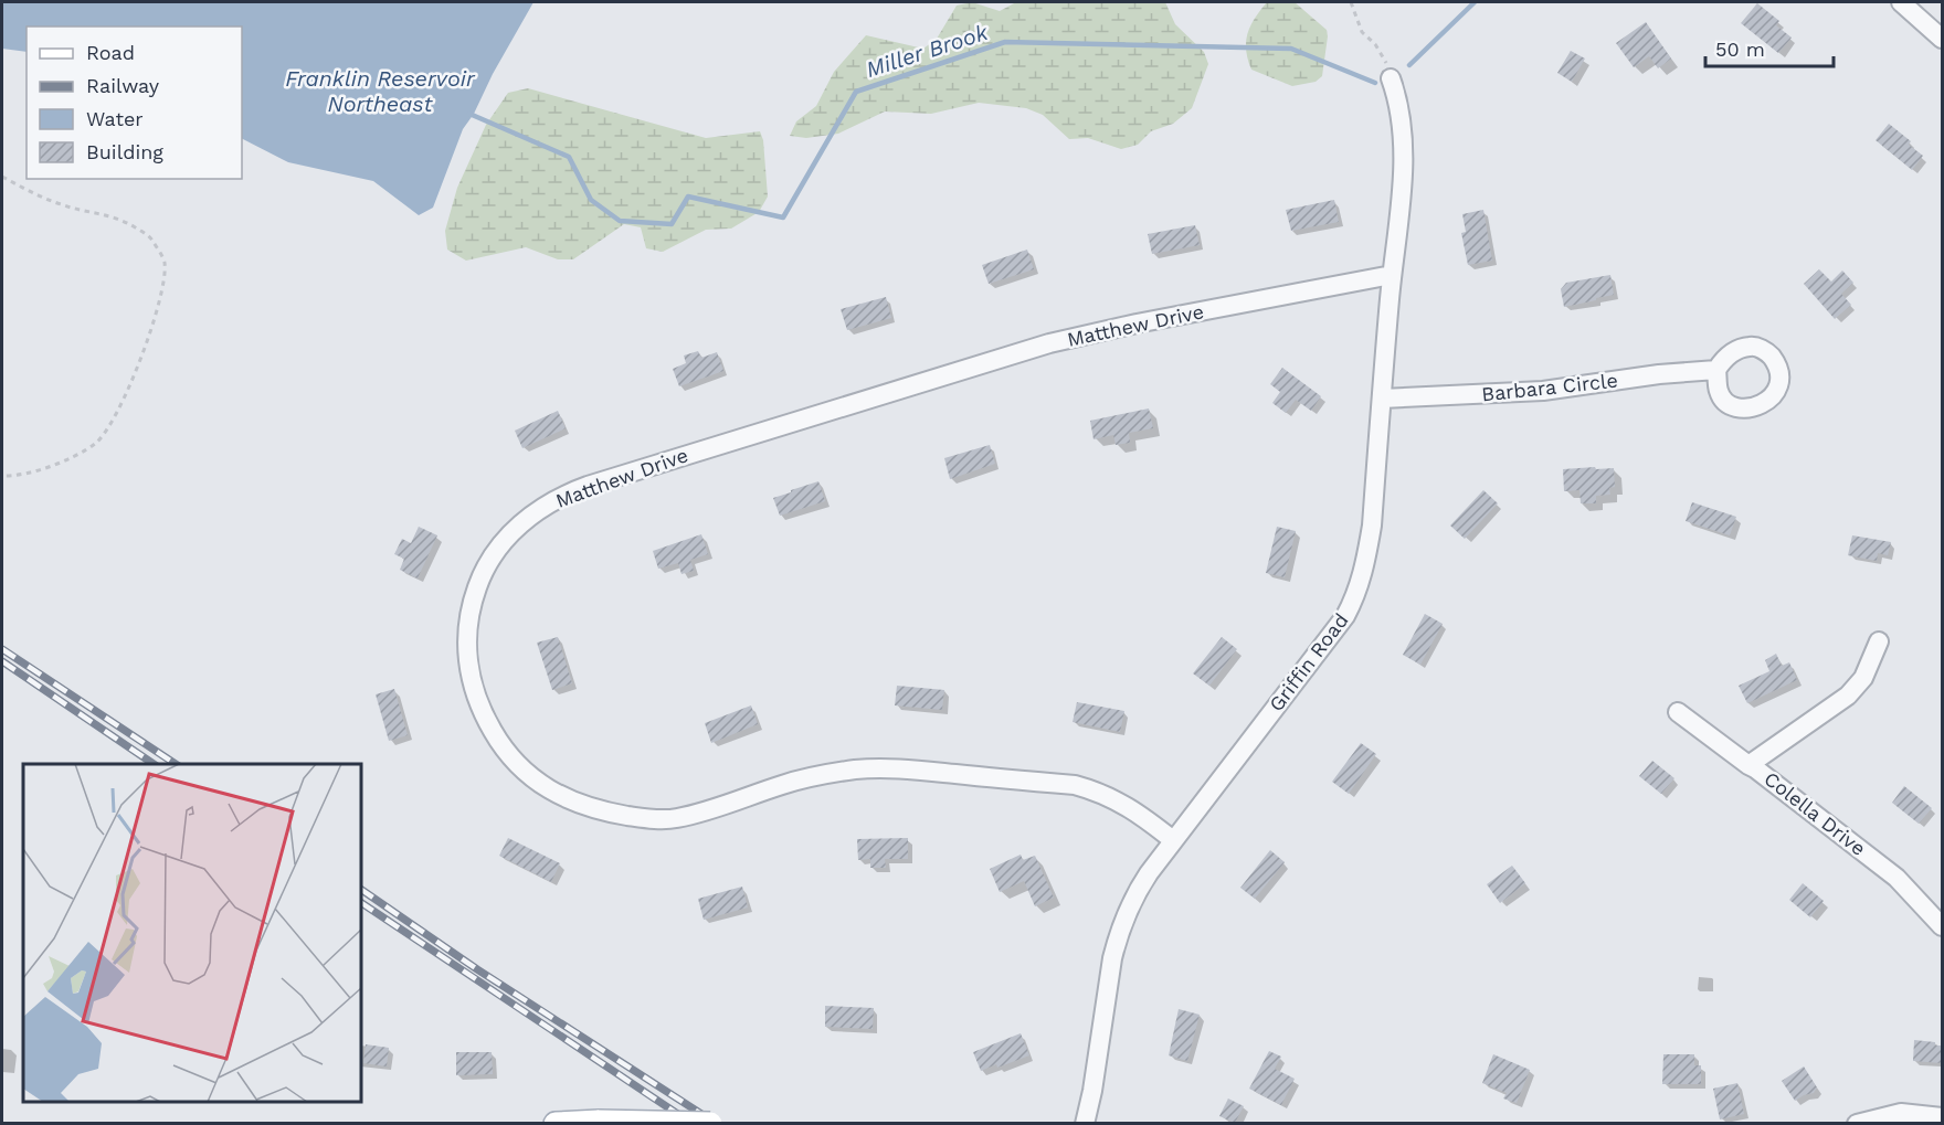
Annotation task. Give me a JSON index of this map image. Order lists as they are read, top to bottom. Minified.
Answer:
{"streets":{"street":["Matthew Drive","Barbara Circle","Griffin Road","Colella Drive"]},"crossings":[["Matthew Drive","Griffin Road"],["Barbara Circle","Griffin Road"]],"water":["Miller Brook","Franklin Reservoir Northeast"],"legend":["Road","Railway","Water","Building"],"scale_bar":"50 m"}
